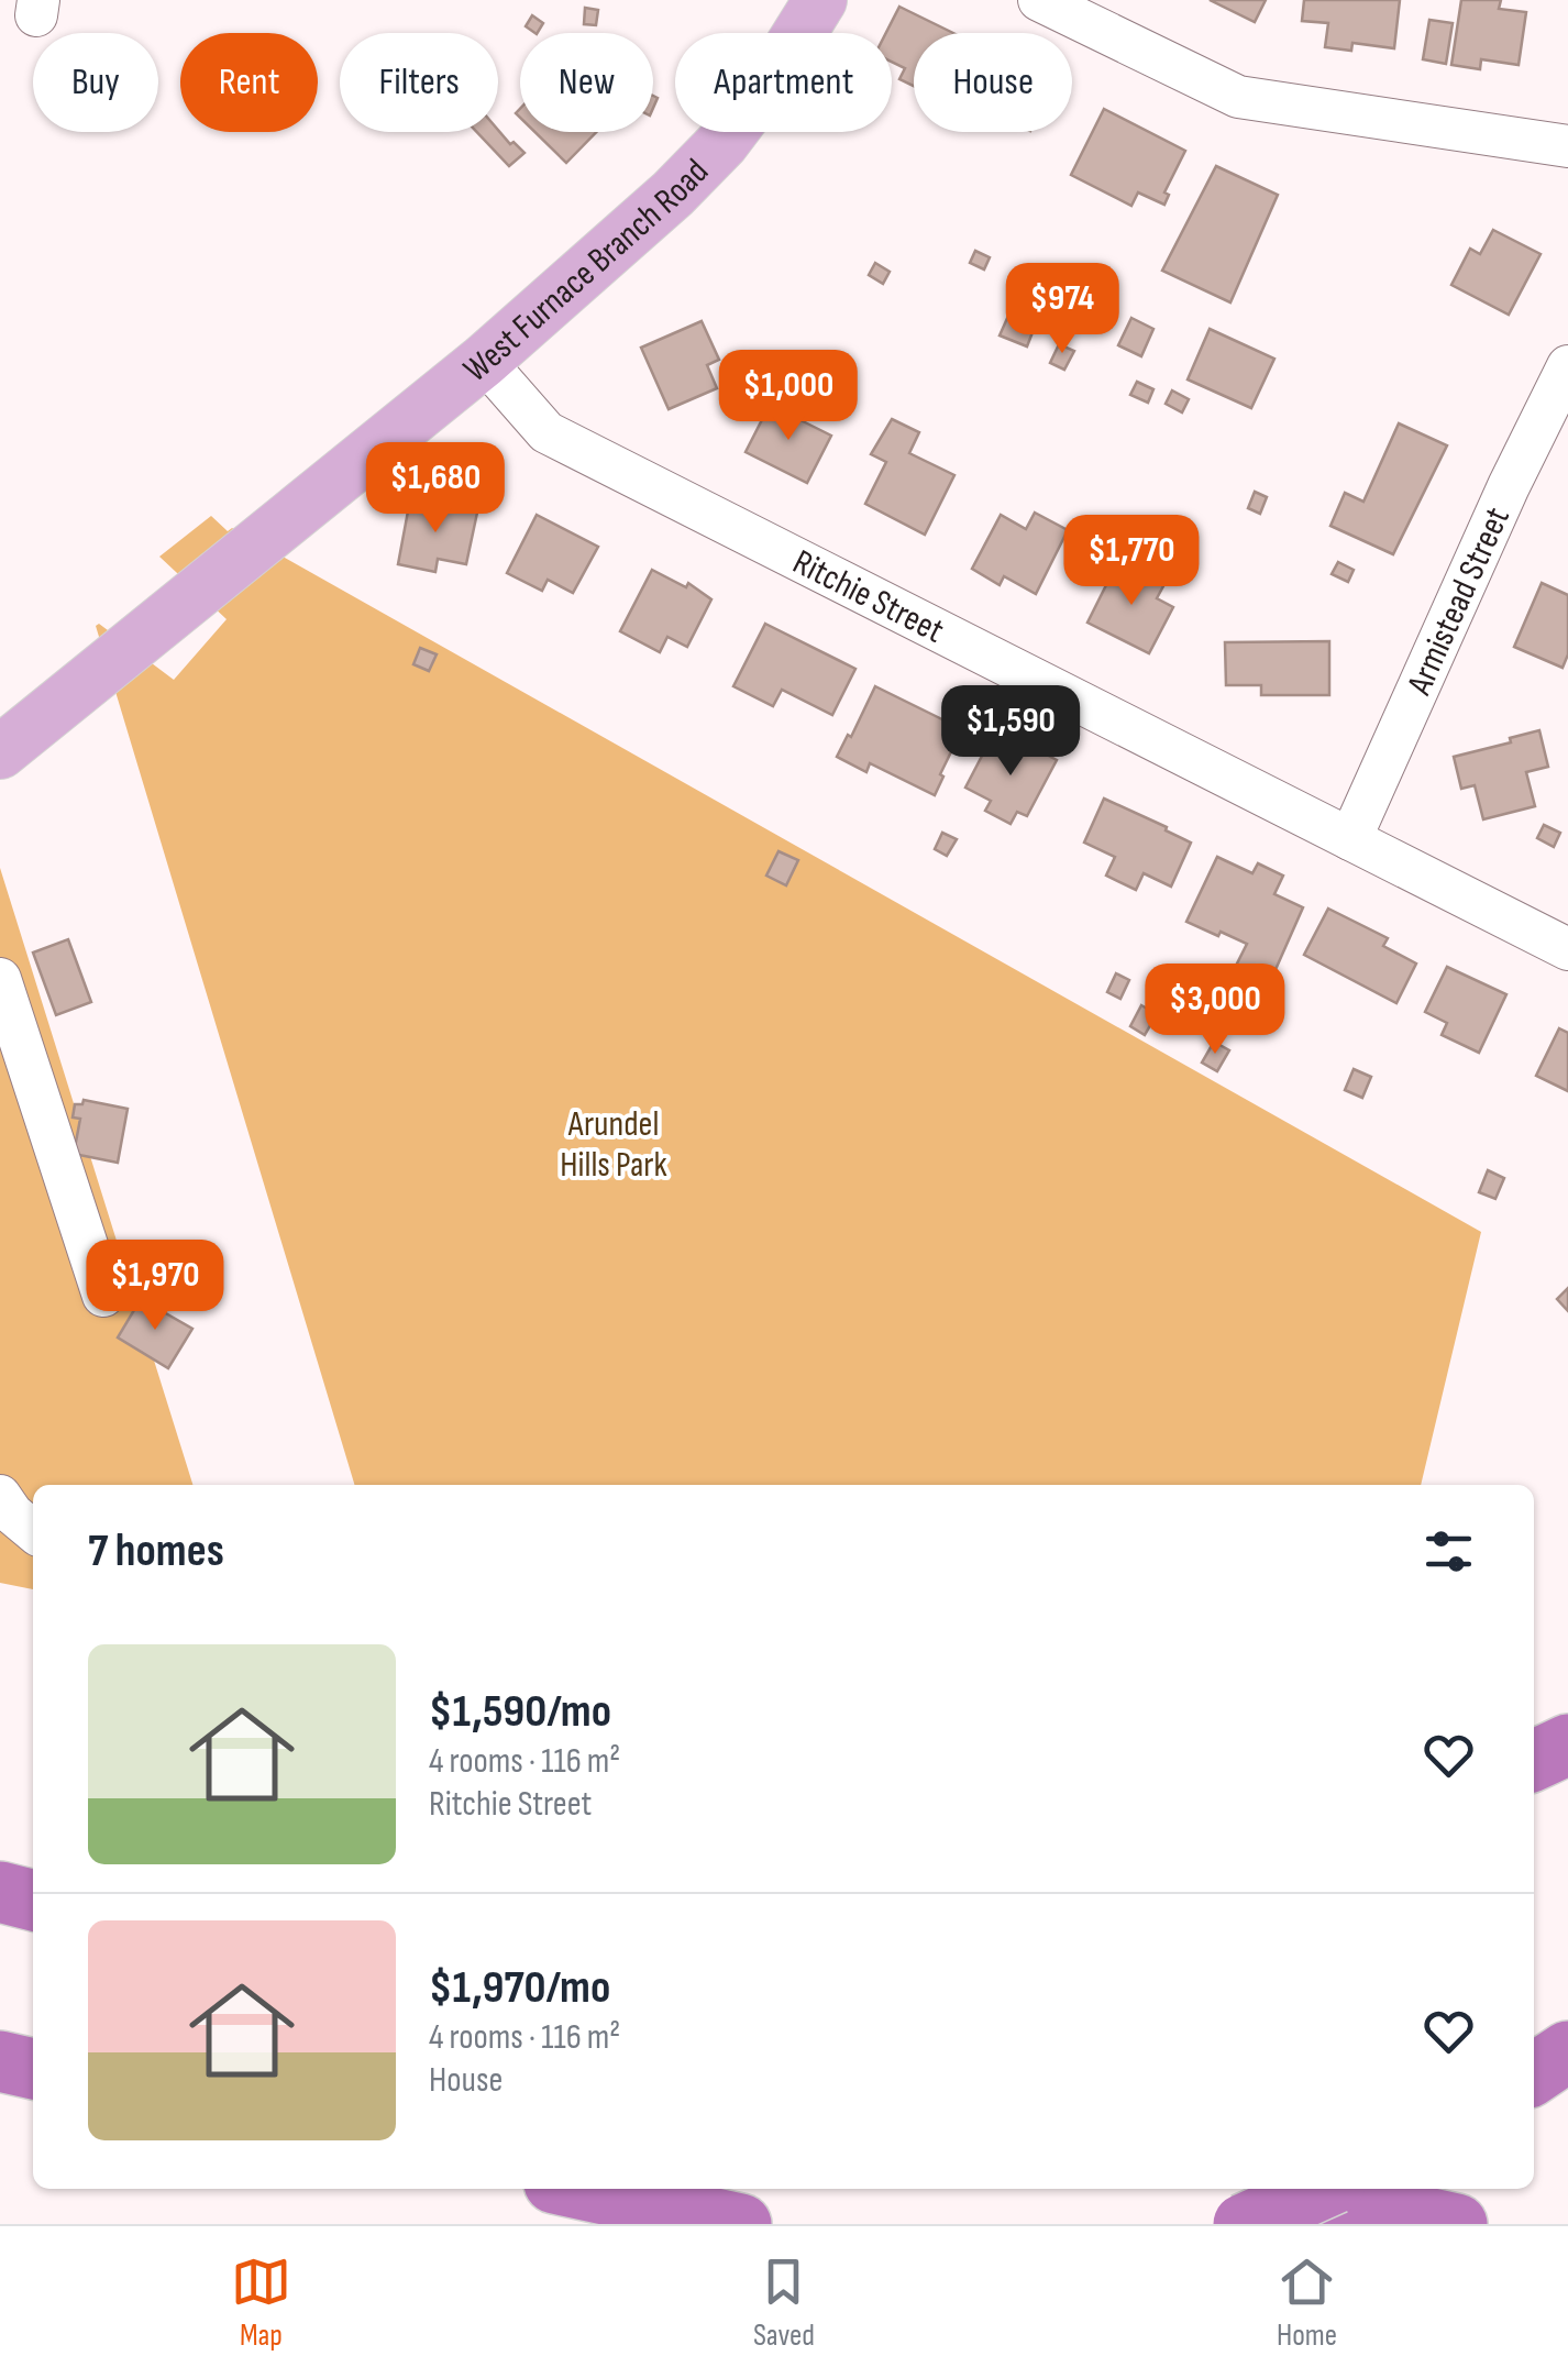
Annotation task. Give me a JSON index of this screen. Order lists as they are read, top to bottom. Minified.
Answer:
{"streets":{"main road":["West Furnace Branch Road"],"street":["Ritchie Street","Armistead Street"]},"crossings":[["West Furnace Branch Road","Ritchie Street"],["Ritchie Street","Armistead Street"]],"parks":["Arundel Hills Park"],"page":{"chip":["Buy","Rent","Filters","New","Apartment","House"],"price":["$974","$1,000","$1,680","$1,770","$1,590","$3,000","$1,970"],"heading":"7 homes","list":[{"name":"$1,590/mo","note":"4 rooms · 116 m² · Ritchie Street"},{"name":"$1,970/mo","note":"4 rooms · 116 m² · House"}],"tabs":["Map","Saved","Home"]}}
